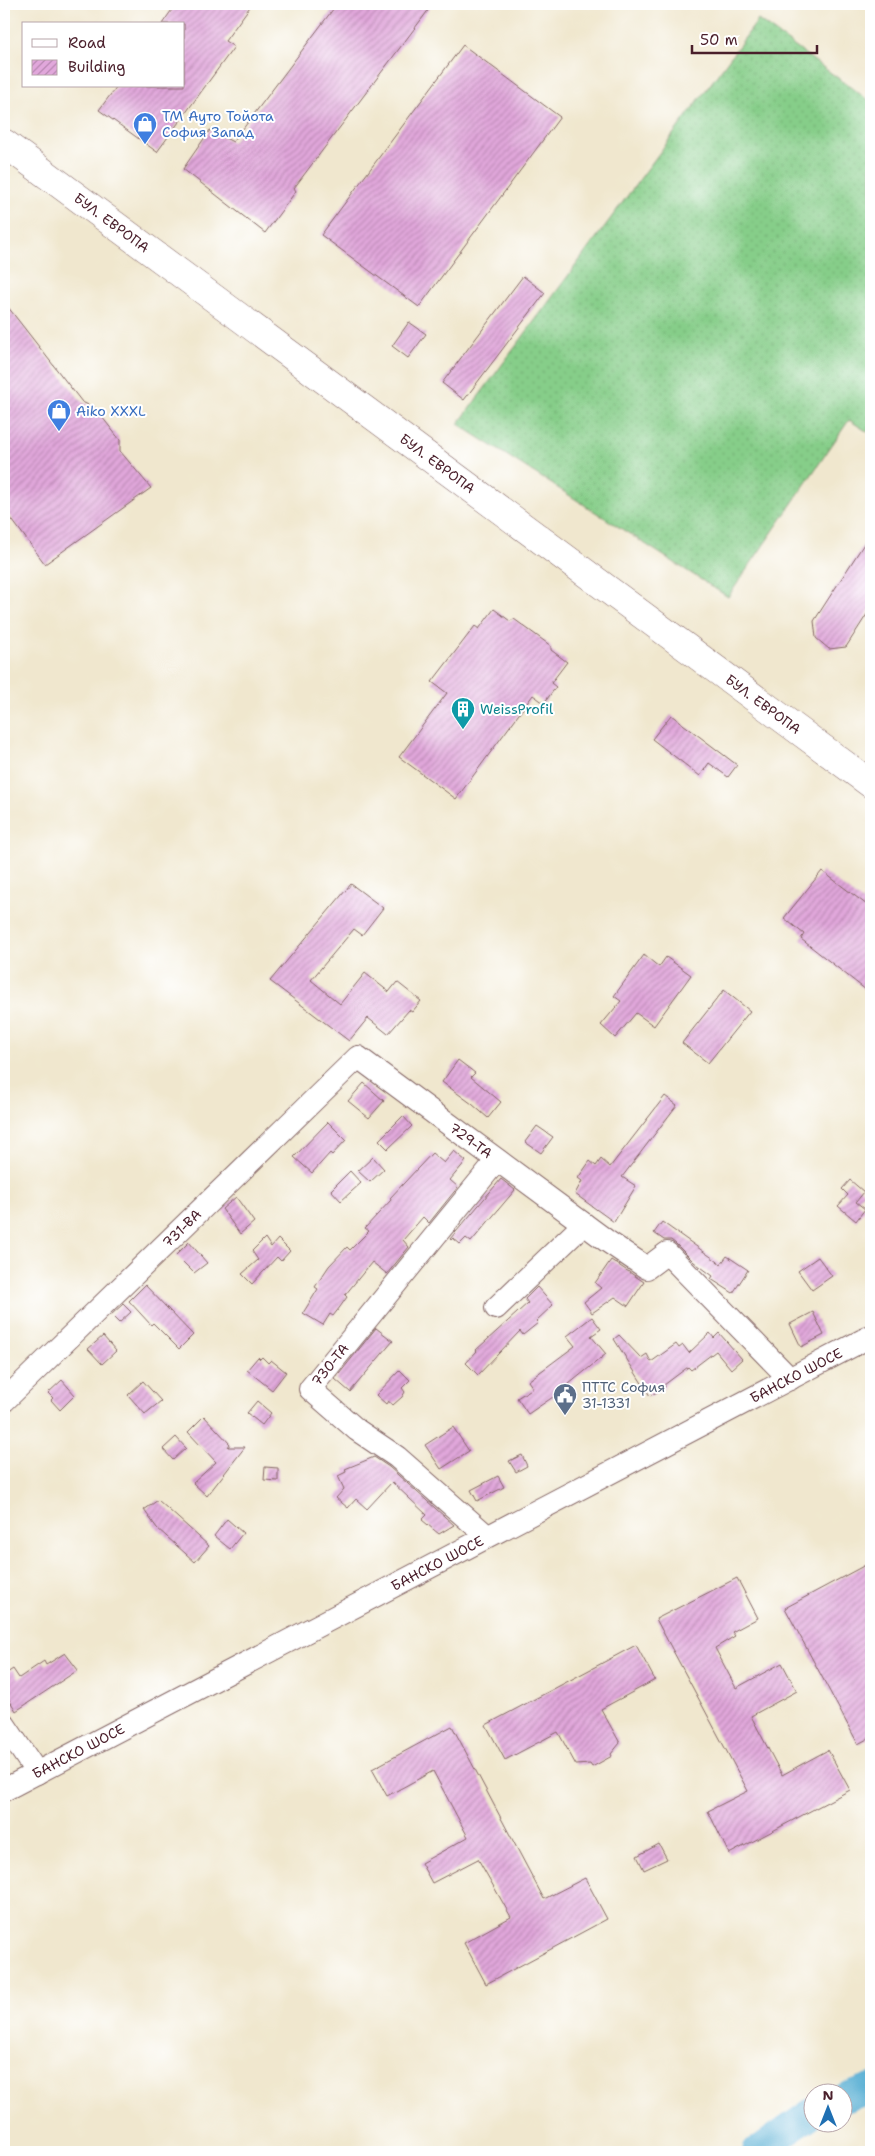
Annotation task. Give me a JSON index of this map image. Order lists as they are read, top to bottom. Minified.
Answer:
{"streets":{"main road":["БУЛ. ЕВРОПА"],"street":["729-ТА","731-ВА","730-ТА","БАНСКО ШОСЕ"]},"crossings":[["729-ТА","731-ВА"],["729-ТА","730-ТА"],["729-ТА","БАНСКО ШОСЕ"],["730-ТА","БАНСКО ШОСЕ"]],"places":{"shop":["ТМ Ауто Тойота София Запад","Aiko XXXL"],"building":["WeissProfil"],"public building":["ПТТС София 31-1331"]},"legend":["Road","Building"],"scale_bar":"50 m","north":"top"}
